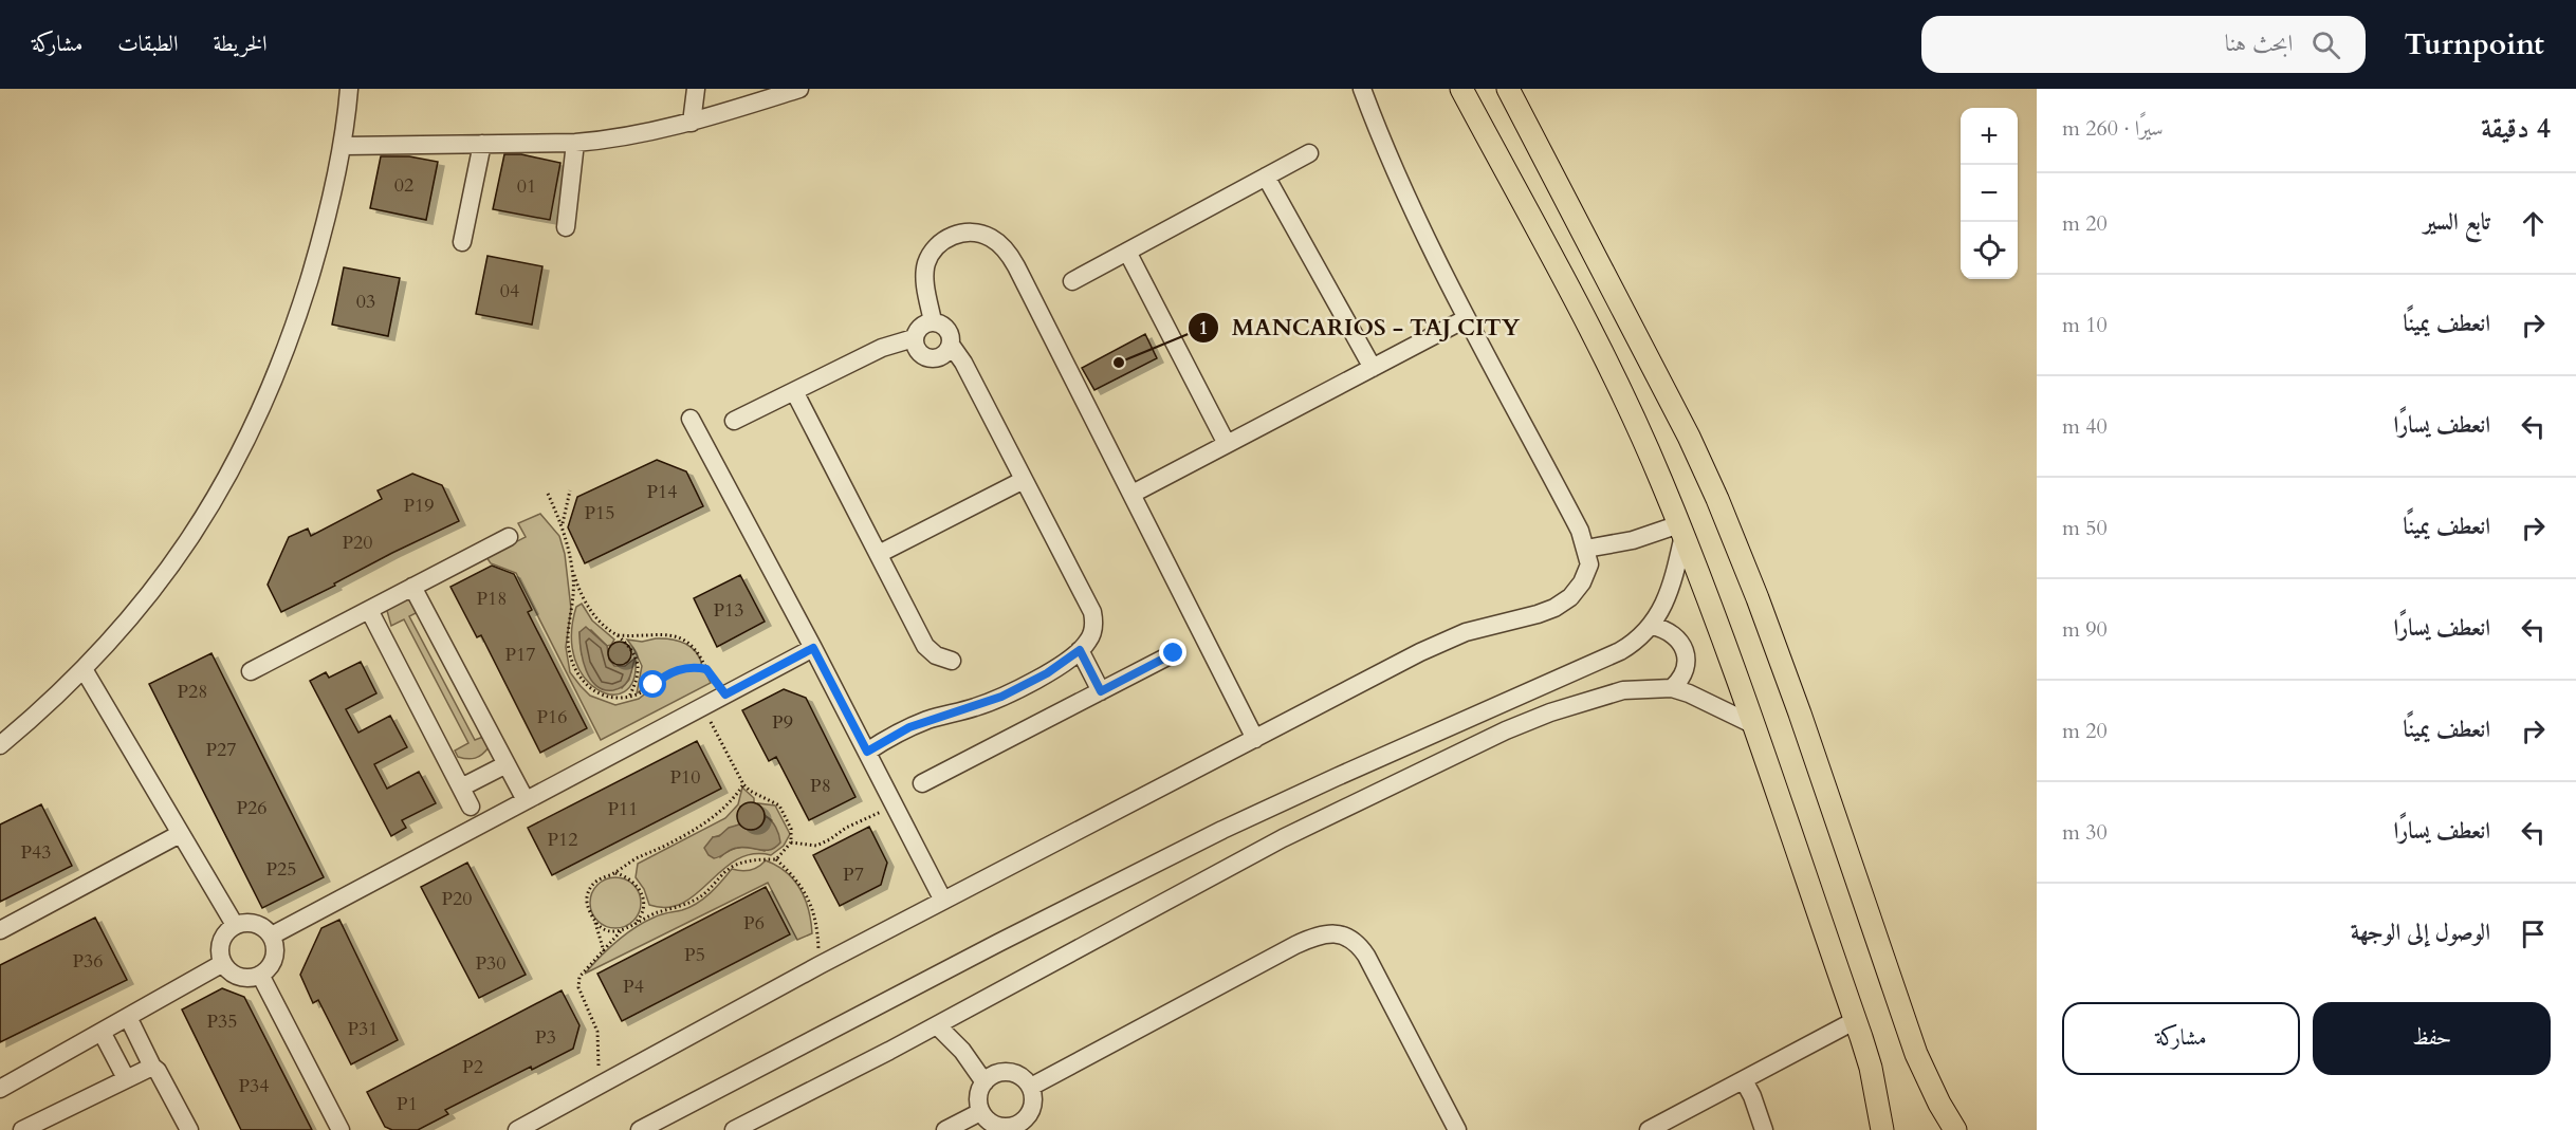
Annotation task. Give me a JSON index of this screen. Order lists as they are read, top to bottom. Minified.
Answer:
{"places":["MANCARIOS - TAJ CITY"],"house_numbers":["02","01","04","03","P14","P19","P15","P20","P18","P13","P17","P28","P16","P9","P27","P10","P8","P26","P11","P12","P43","P25","P7","P20","P6","P5","P36","P30","P4","P35","P31","P3","P2","P34","P1"],"page":{"header":"Turnpoint","search":"ابحث هنا","nav":["الخريطة","الطبقات","مشاركة"],"heading":["4 دقيقة","سيرًا · 260 m"],"map_buttons":["+","−"],"list":[["تابع السير","20 m"],["انعطف يمينًا","10 m"],["انعطف يسارًا","40 m"],["انعطف يمينًا","50 m"],["انعطف يسارًا","90 m"],["انعطف يمينًا","20 m"],["انعطف يسارًا","30 m"],"الوصول إلى الوجهة"],"buttons":["حفظ","مشاركة"]}}
